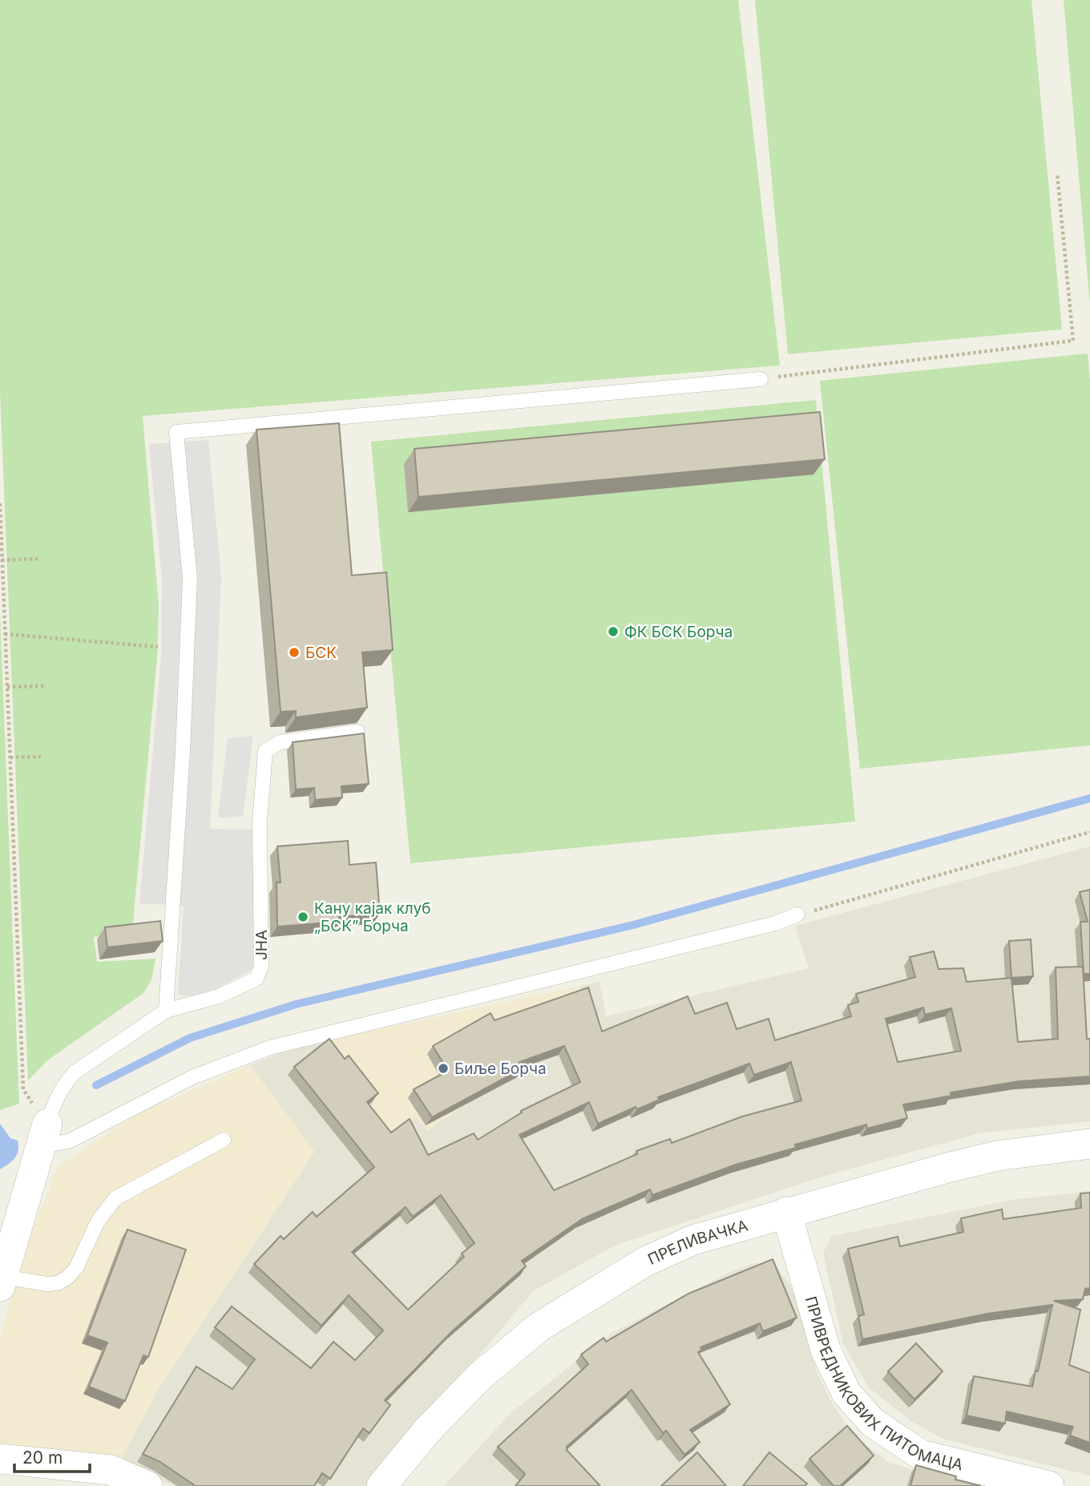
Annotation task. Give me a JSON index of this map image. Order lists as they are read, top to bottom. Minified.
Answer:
{"streets":{"street":["ЈНА","ПРЕЛИВАЧКА","ПРИВРЕДНИКОВИХ ПИТОМАЦА"]},"crossings":[["ПРЕЛИВАЧКА","ПРИВРЕДНИКОВИХ ПИТОМАЦА"]],"places":["ФК БСК Борча","БСК","Кану кајак клуб „БСК” Борча","Биље Борча"],"scale_bar":"20 m"}
